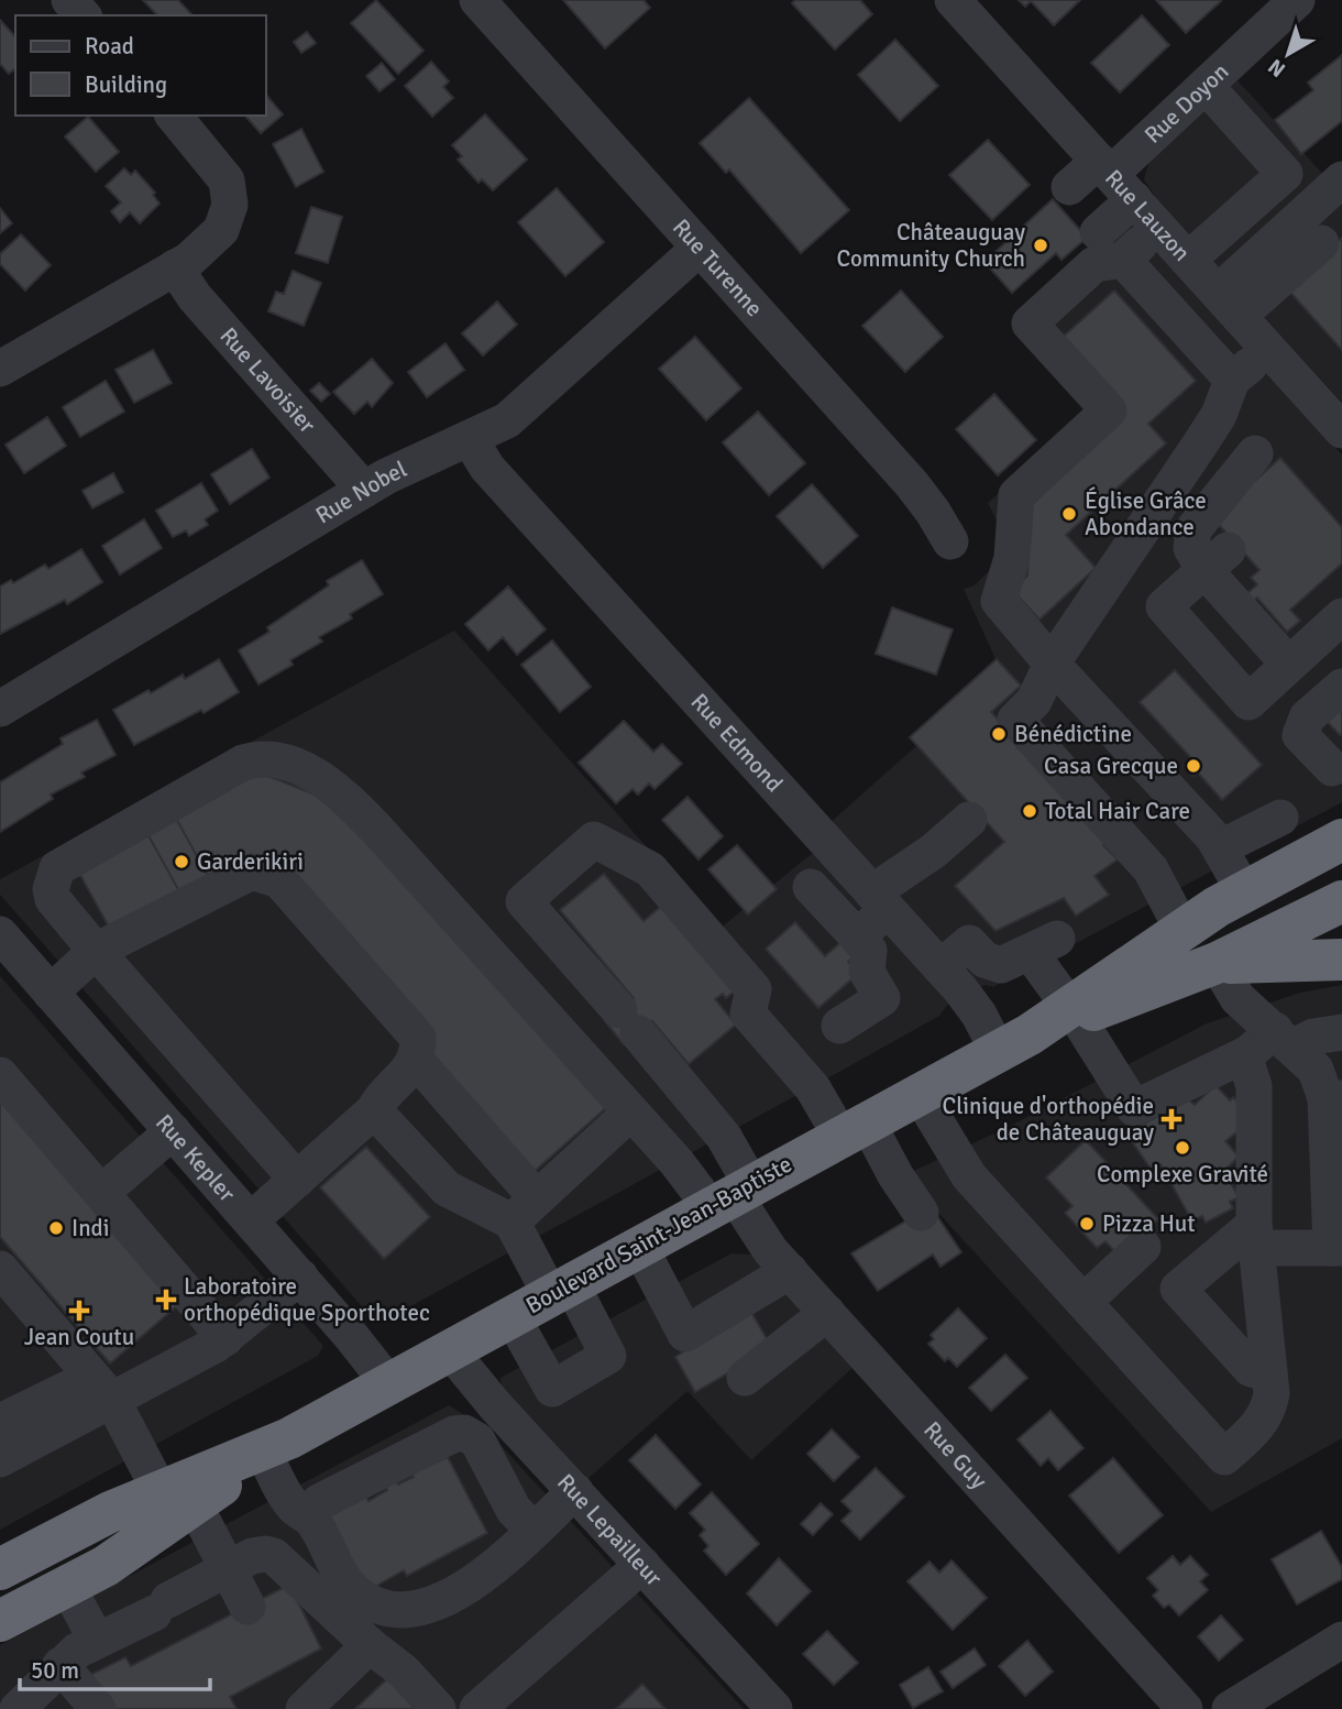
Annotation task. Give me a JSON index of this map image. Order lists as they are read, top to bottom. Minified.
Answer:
{"streets":{"highway":["Boulevard Saint-Jean-Baptiste"],"street":["Rue Doyon","Rue Lauzon","Rue Turenne","Rue Lavoisier","Rue Nobel","Rue Edmond","Rue Kepler","Rue Guy","Rue Lepailleur"]},"crossings":[["Rue Doyon","Rue Lauzon"],["Rue Turenne","Rue Nobel"],["Rue Lavoisier","Rue Nobel"],["Rue Nobel","Rue Edmond"],["Rue Edmond","Boulevard Saint-Jean-Baptiste"],["Rue Kepler","Boulevard Saint-Jean-Baptiste"],["Boulevard Saint-Jean-Baptiste","Rue Guy"],["Boulevard Saint-Jean-Baptiste","Rue Lepailleur"]],"places":{"other":["Châteauguay Community Church","Église Grâce Abondance","Bénédictine","Casa Grecque","Total Hair Care","Garderikiri","Complexe Gravité","Pizza Hut","Indi"],"health":["Clinique d'orthopédie de Châteauguay","Laboratoire orthopédique Sporthotec","Jean Coutu"]},"legend":["Road","Building"],"scale_bar":"50 m","north":"bottom left"}
